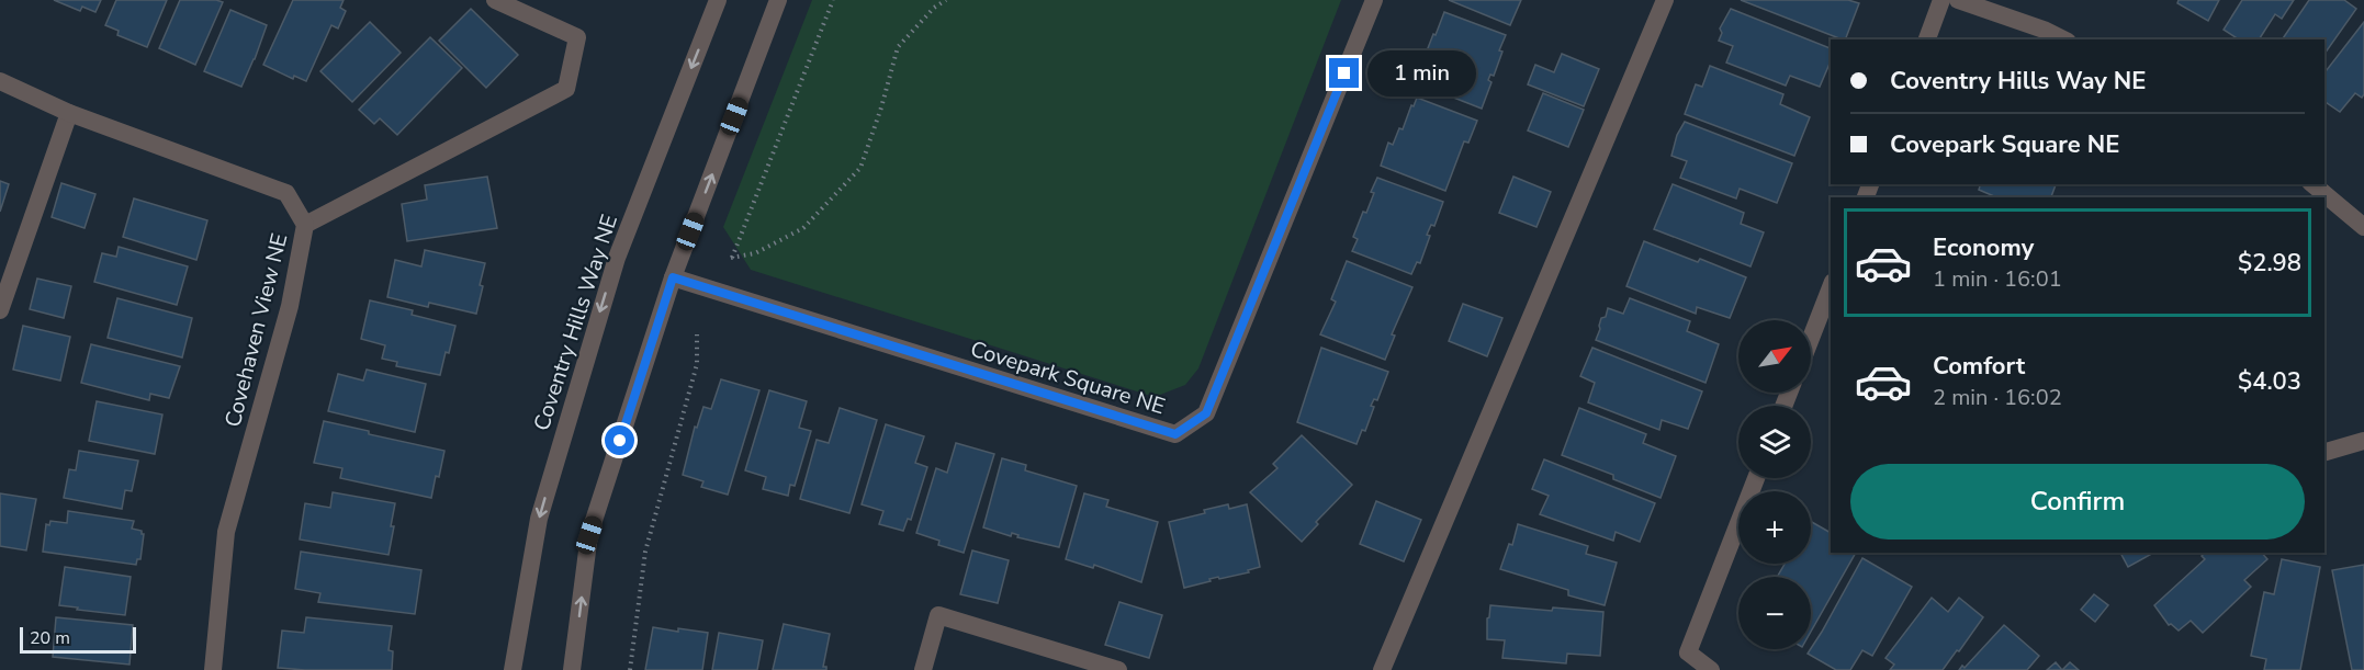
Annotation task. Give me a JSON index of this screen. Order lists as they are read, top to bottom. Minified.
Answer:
{"streets":{"street":["Coventry Hills Way NE","Covehaven View NE","Covepark Square NE"]},"scale_bar":"20 m","north":"top right","page":{"banner":["Coventry Hills Way NE","Covepark Square NE"],"bubble":"1 min","list":[{"name":"Economy","note":"1 min · 16:01","value":"$2.98"},{"name":"Comfort","note":"2 min · 16:02","value":"$4.03"}],"map_buttons":["+","−"],"buttons":"Confirm","scale":"20 m"}}
